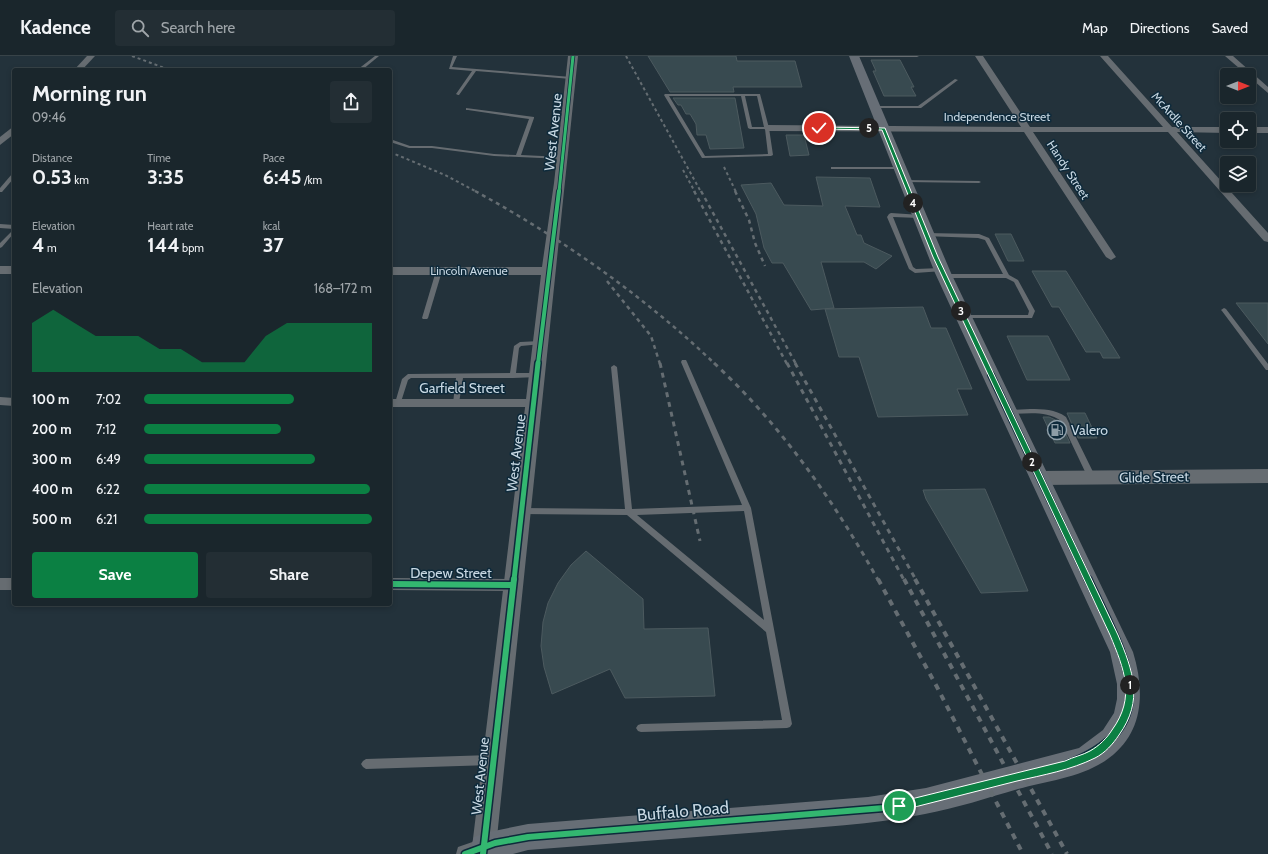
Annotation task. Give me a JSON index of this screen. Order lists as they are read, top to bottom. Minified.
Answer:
{"streets":{"main road":["Buffalo Road"],"street":["Independence Street","McArdle Street","West Avenue","Handy Street","Lincoln Avenue","Garfield Street","Glide Street","Depew Street"]},"crossings":[["Independence Street","McArdle Street"],["Independence Street","Handy Street"],["Independence Street","Buffalo Road"],["West Avenue","Lincoln Avenue"],["West Avenue","Garfield Street"],["West Avenue","Depew Street"],["West Avenue","Buffalo Road"],["Glide Street","Buffalo Road"]],"places":{"fuel station":["Valero"]},"north":"right","page":{"header":"Kadence","search":"Search here","nav":["Map","Directions","Saved"],"heading":["Morning run","09:46"],"pins":["5","4","3","2","1"],"stats":[["Distance","0.53 km"],["Time","3:35"],["Pace","6:45 /km"],["Elevation","4 m"],["Heart rate","144 bpm"],["kcal","37"]],"chart":["Elevation","168–172 m"],"list":[{"name":"100 m","note":"7:02"},{"name":"200 m","note":"7:12"},{"name":"300 m","note":"6:49"},{"name":"400 m","note":"6:22"},{"name":"500 m","note":"6:21"}],"buttons":["Save","Share"]}}
